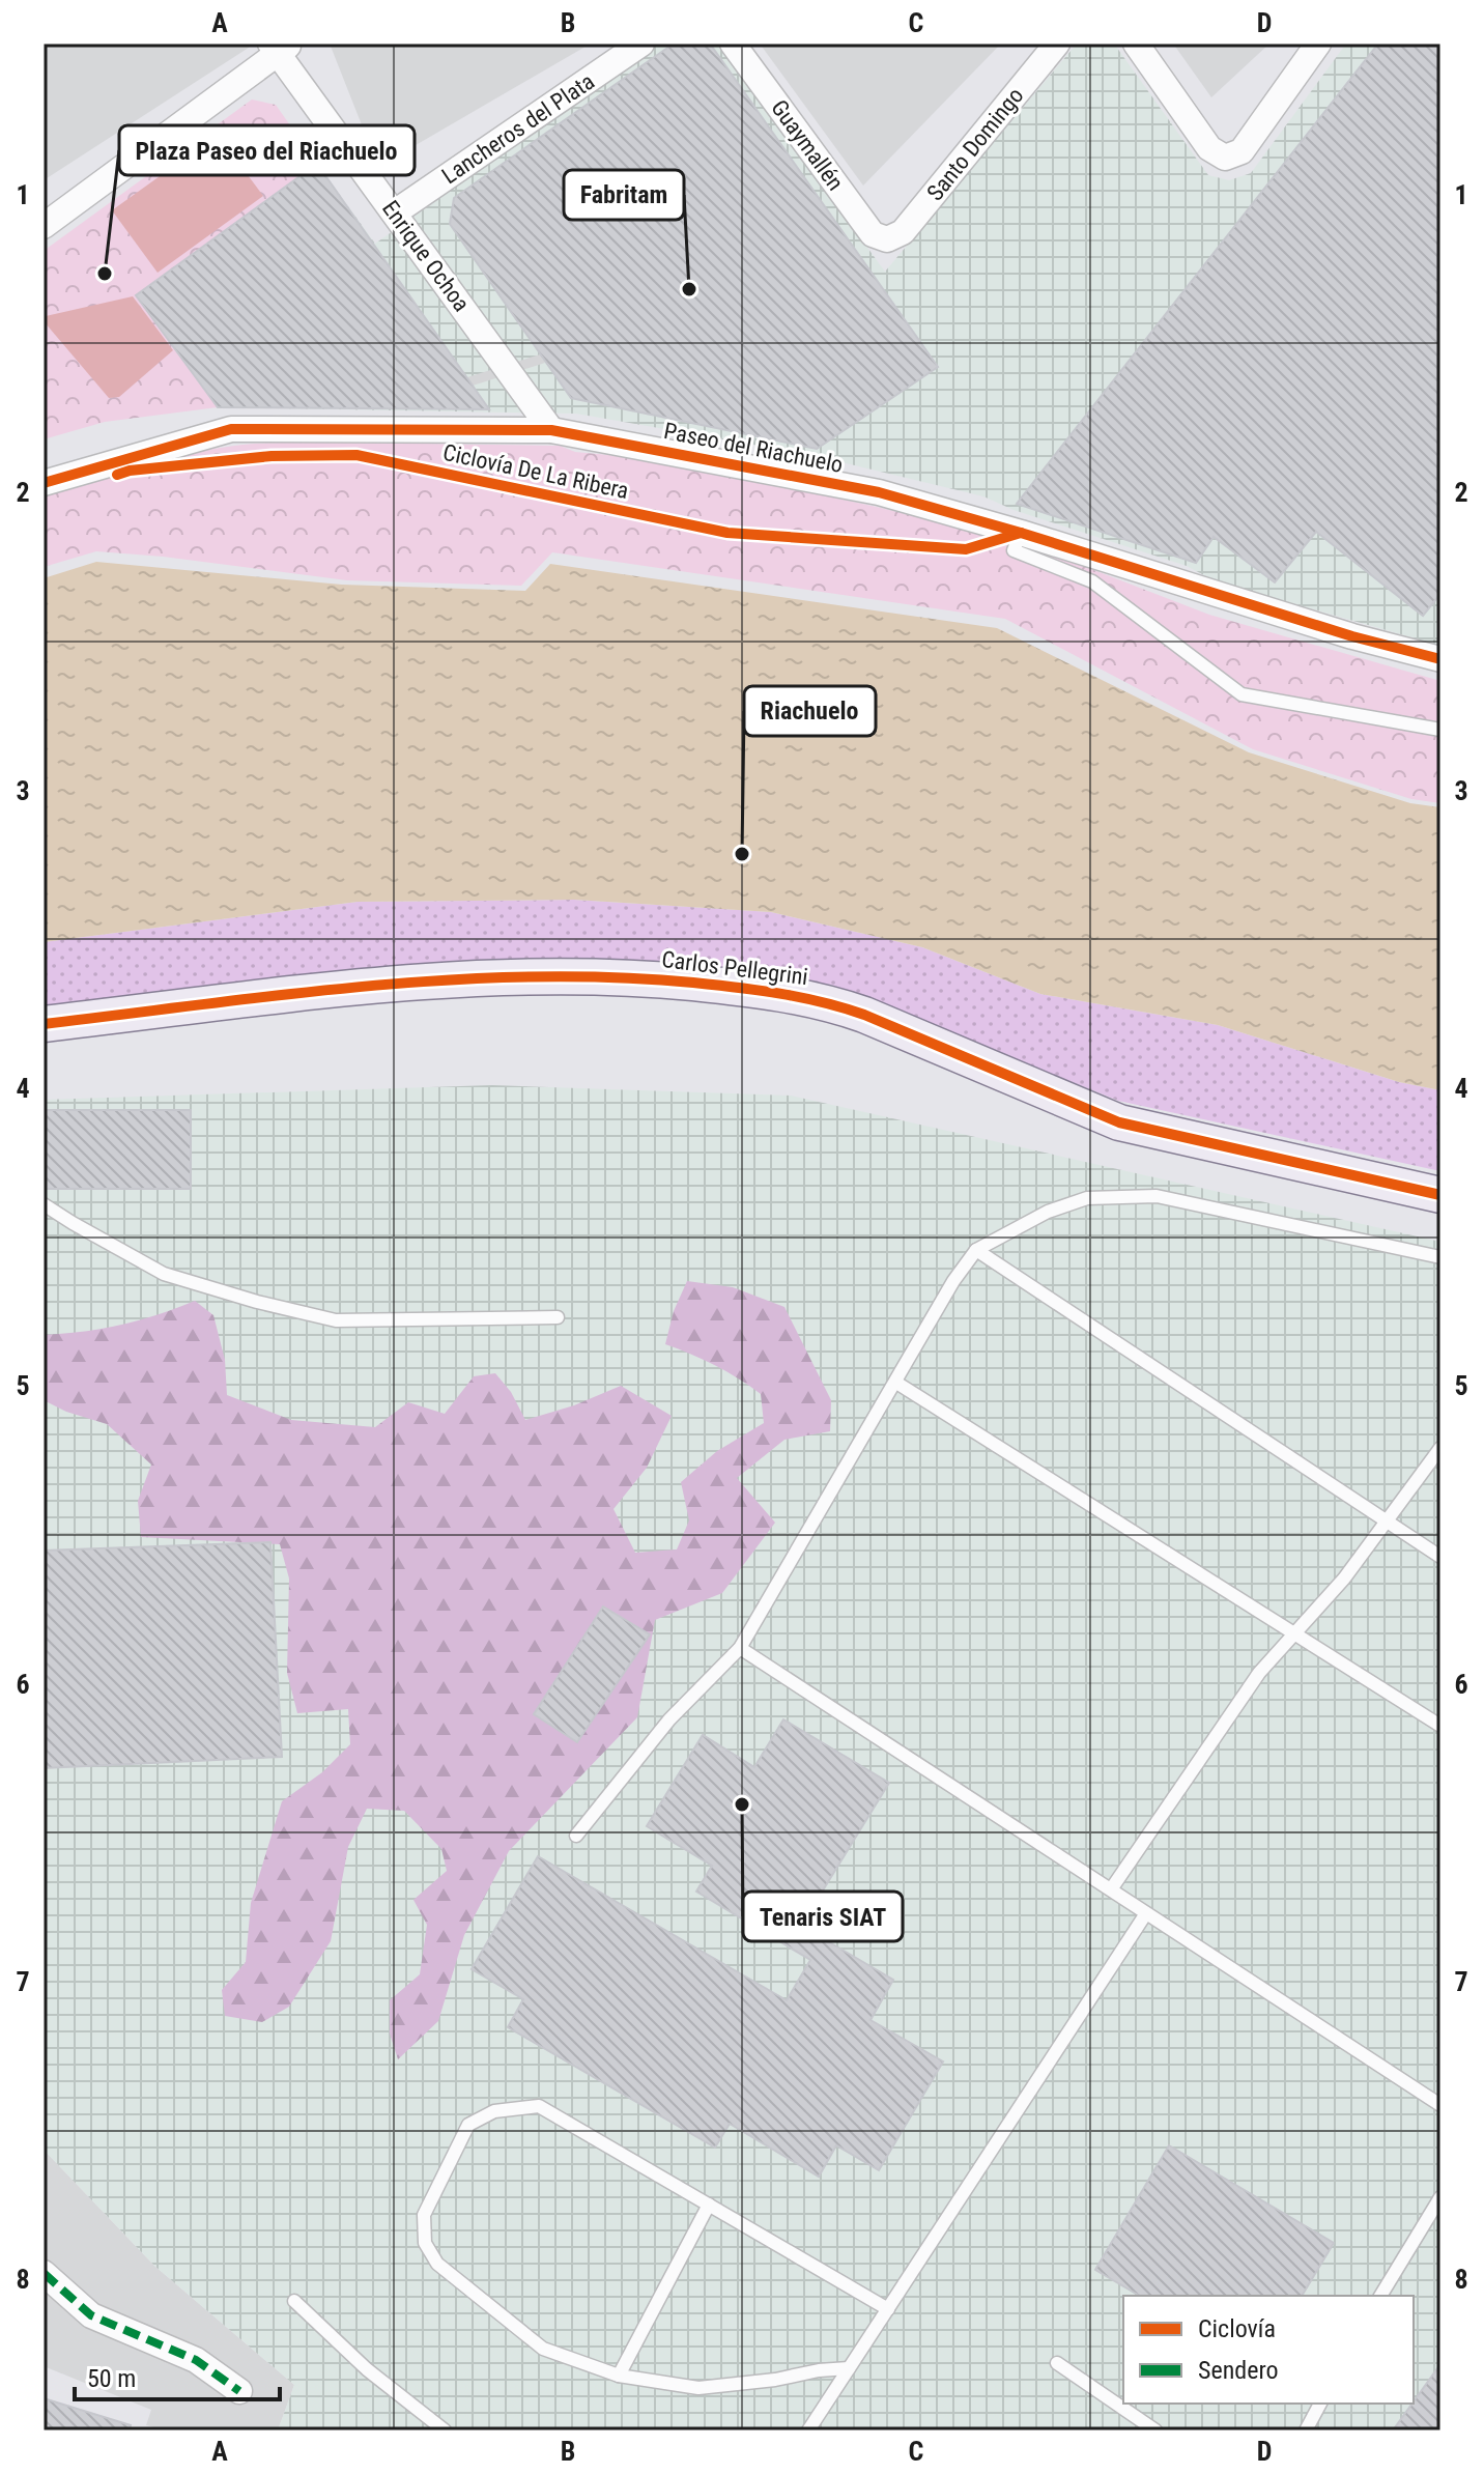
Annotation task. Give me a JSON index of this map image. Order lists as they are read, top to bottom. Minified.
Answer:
{"streets":{"street":["Lancheros del Plata","Santo Domingo","Guaymallén","Enrique Ochoa","Paseo del Riachuelo","Carlos Pellegrini"],"cycle path":["Ciclovía De La Ribera"]},"crossings":[["Lancheros del Plata","Enrique Ochoa"],["Santo Domingo","Guaymallén"],["Enrique Ochoa","Paseo del Riachuelo"]],"places":["Plaza Paseo del Riachuelo","Fabritam","Riachuelo","Tenaris SIAT"],"legend":["Ciclovía","Sendero"],"scale_bar":"50 m","grid":{"columns":["A","B","C","D"],"rows":["1","2","3","4","5","6","7","8"]}}
